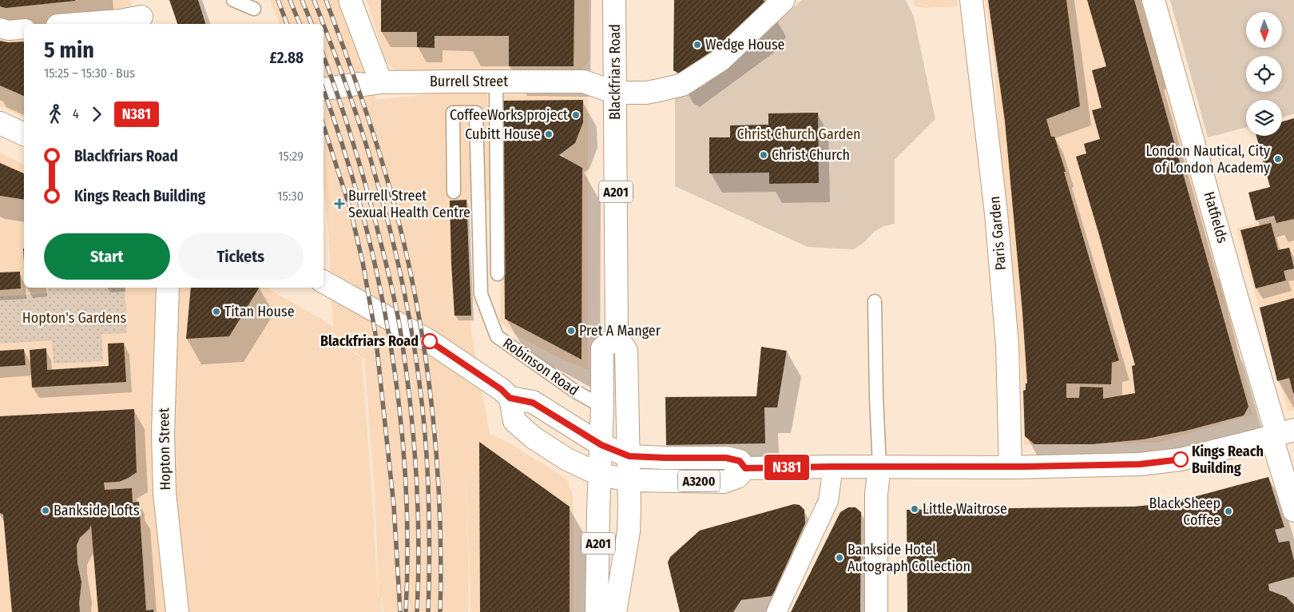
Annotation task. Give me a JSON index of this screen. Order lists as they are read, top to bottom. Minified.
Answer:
{"streets":{"main road":["Blackfriars Road","Burrell Street","A201","Hatfields","Paris Garden","Hopton Street","A3200"],"lane":["Robinson Road"]},"crossings":[["Blackfriars Road","Burrell Street"],["Blackfriars Road","A201"],["Blackfriars Road","A3200"],["A201","Robinson Road"],["A201","A3200"]],"parks":["Christ Church Garden","Hopton's Gardens"],"places":{"other":["Wedge House","CoffeeWorks project","Cubitt House","Christ Church","London Nautical, City of London Academy","Titan House","Pret A Manger","Blackfriars Road","Kings Reach Building","Little Waitrose","Bankside Lofts","Black Sheep Coffee","Bankside Hotel Autograph Collection"],"health":["Burrell Street Sexual Health Centre"]},"lines":["bus line N381"],"north":"bottom","page":{"on_map":"N381","heading":["5 min","15:25 – 15:30 · Bus","£2.88"],"legs":["4","N381"],"list":[{"name":"Blackfriars Road","value":"15:29"},{"name":"Kings Reach Building","value":"15:30"}],"buttons":["Start","Tickets"]}}
